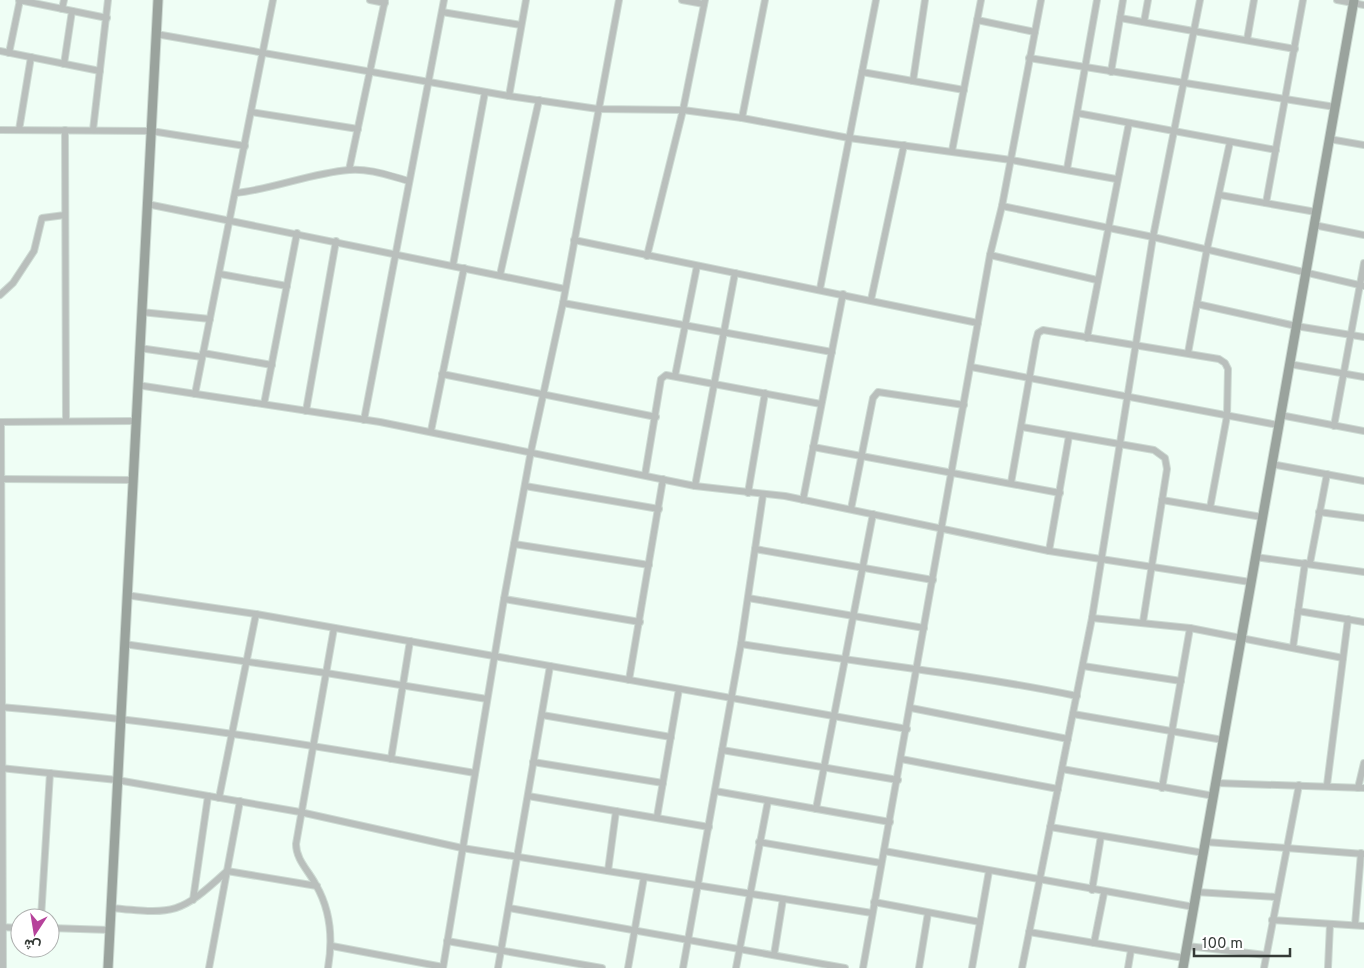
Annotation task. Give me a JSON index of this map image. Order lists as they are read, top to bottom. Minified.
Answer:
{"scale_bar":"100 m","north":"bottom"}
